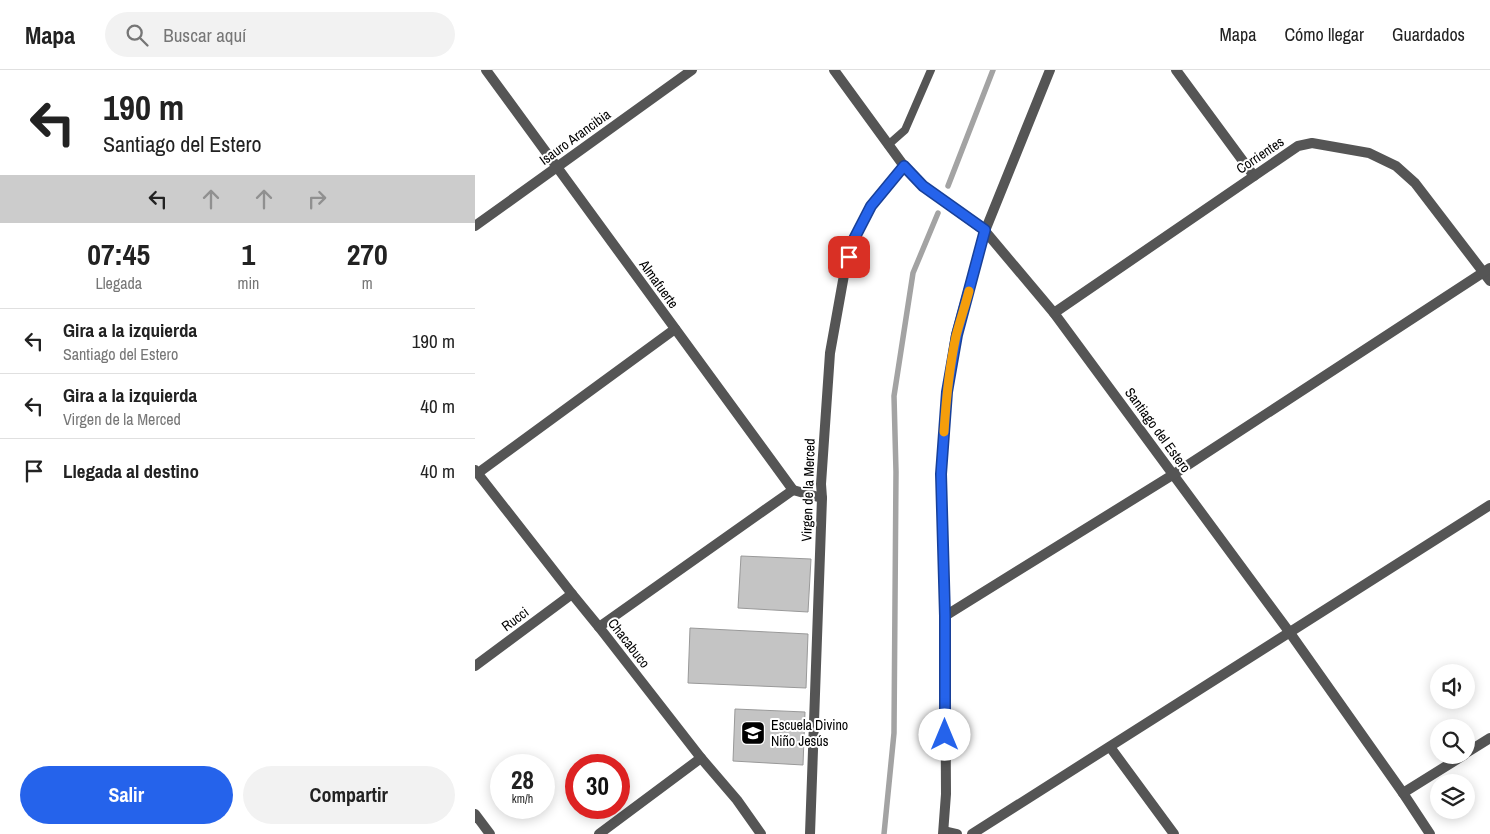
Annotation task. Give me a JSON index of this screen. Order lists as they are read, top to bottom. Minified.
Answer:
{"streets":{"street":["Isauro Arancibia","Corrientes","Almafuerte","Santiago del Estero","Virgen de la Merced","Rucci","Chacabuco"]},"crossings":[["Isauro Arancibia","Almafuerte"],["Corrientes","Santiago del Estero"],["Santiago del Estero","Virgen de la Merced"],["Rucci","Chacabuco"]],"places":{"school or university":["Escuela Divino Niño Jesús"]},"page":{"header":"Mapa","search":"Buscar aquí","nav":["Mapa","Cómo llegar","Guardados"],"turn":["190 m","Santiago del Estero"],"eta":["07:45","Llegada","1","min","270","m"],"list":[{"name":"Gira a la izquierda","note":"Santiago del Estero","value":"190 m"},{"name":"Gira a la izquierda","note":"Virgen de la Merced","value":"40 m"},{"name":"Llegada al destino","value":"40 m"}],"speed":"28 km/h","limit":"30","buttons":["Salir","Compartir"]}}
